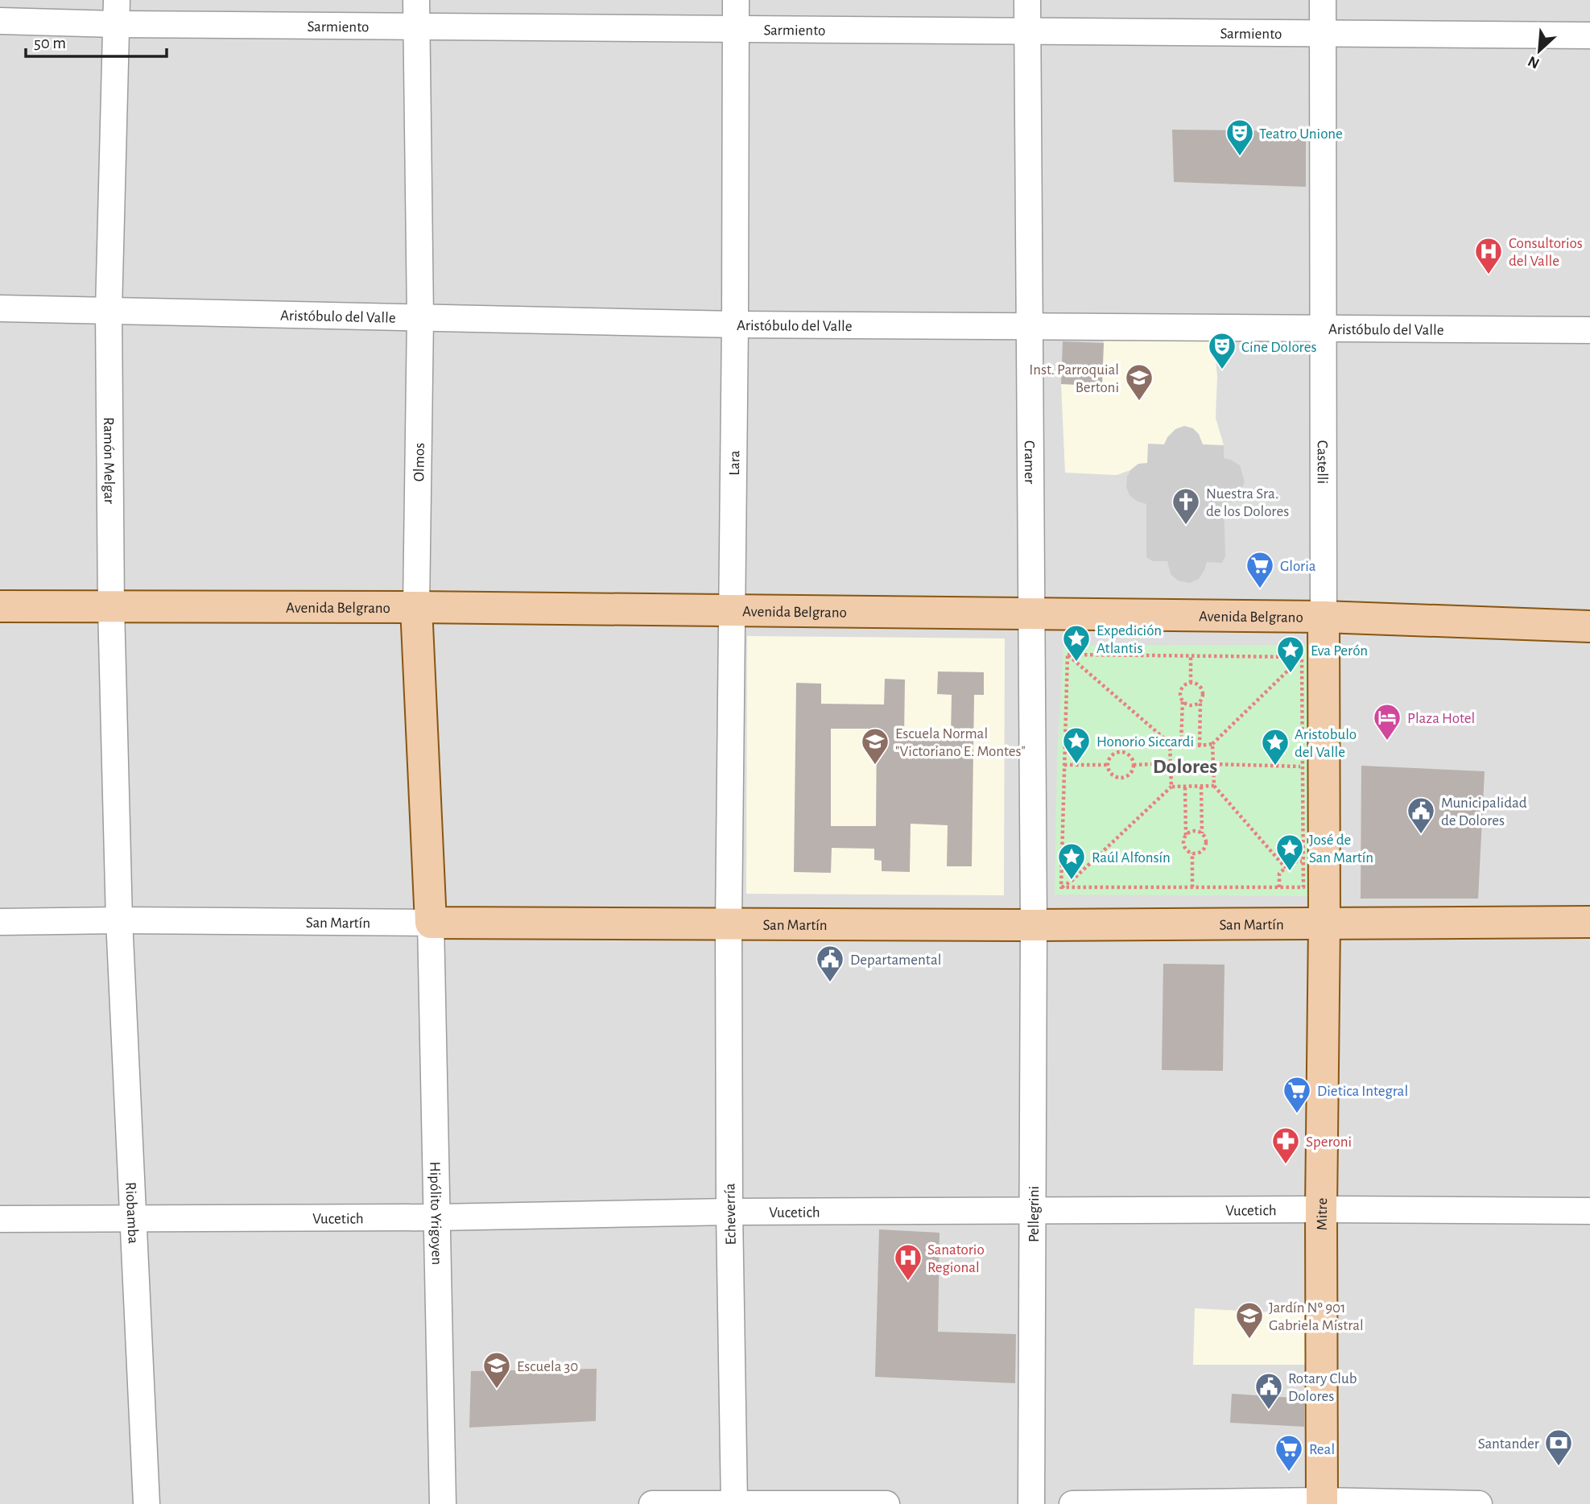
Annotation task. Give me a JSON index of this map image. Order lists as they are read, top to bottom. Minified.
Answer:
{"streets":{"main road":["Olmos","Castelli","Avenida Belgrano","San Martín","Mitre"],"street":["Sarmiento","Aristóbulo del Valle","Ramón Melgar","Lara","Cramer","Vucetich","Riobamba","Hipólito Yrigoyen","Echeverría","Pellegrini"]},"crossings":[["Sarmiento","Ramón Melgar"],["Sarmiento","Olmos"],["Sarmiento","Castelli"],["Sarmiento","Lara"],["Sarmiento","Cramer"],["Aristóbulo del Valle","Ramón Melgar"],["Aristóbulo del Valle","Olmos"],["Aristóbulo del Valle","Castelli"],["Aristóbulo del Valle","Lara"],["Aristóbulo del Valle","Cramer"],["Ramón Melgar","Avenida Belgrano"],["Ramón Melgar","San Martín"],["Ramón Melgar","Riobamba"],["Olmos","Avenida Belgrano"],["Olmos","San Martín"],["Olmos","Hipólito Yrigoyen"],["Castelli","Avenida Belgrano"],["Castelli","San Martín"],["Castelli","Mitre"],["Lara","Avenida Belgrano"],["Lara","San Martín"],["Lara","Echeverría"],["Cramer","Avenida Belgrano"],["Cramer","San Martín"],["Cramer","Pellegrini"],["San Martín","Riobamba"],["San Martín","Hipólito Yrigoyen"],["San Martín","Mitre"],["San Martín","Echeverría"],["San Martín","Pellegrini"],["Vucetich","Riobamba"],["Vucetich","Hipólito Yrigoyen"],["Vucetich","Mitre"],["Vucetich","Echeverría"],["Vucetich","Pellegrini"]],"districts":["Dolores"],"places":{"theatre":["Teatro Unione","Cine Dolores"],"hospital":["Consultorios del Valle","Sanatorio Regional"],"school or university":["Inst. Parroquial Bertoni","Escuela Normal \"Victoriano E. Montes\"","Jardín Nº 901 Gabriela Mistral","Escuela 30"],"church":["Nuestra Sra. de los Dolores"],"supermarket":["Gloria","Dietica Integral","Real"],"place":["Expedición Atlantis","Eva Perón","Honorio Siccardi","Aristobulo del Valle","José de San Martín","Raúl Alfonsín"],"hotel":["Plaza Hotel"],"public building":["Municipalidad de Dolores","Departamental","Rotary Club Dolores"],"pharmacy":["Speroni"],"bank":["Santander"]},"scale_bar":"50 m","north":"bottom left"}
